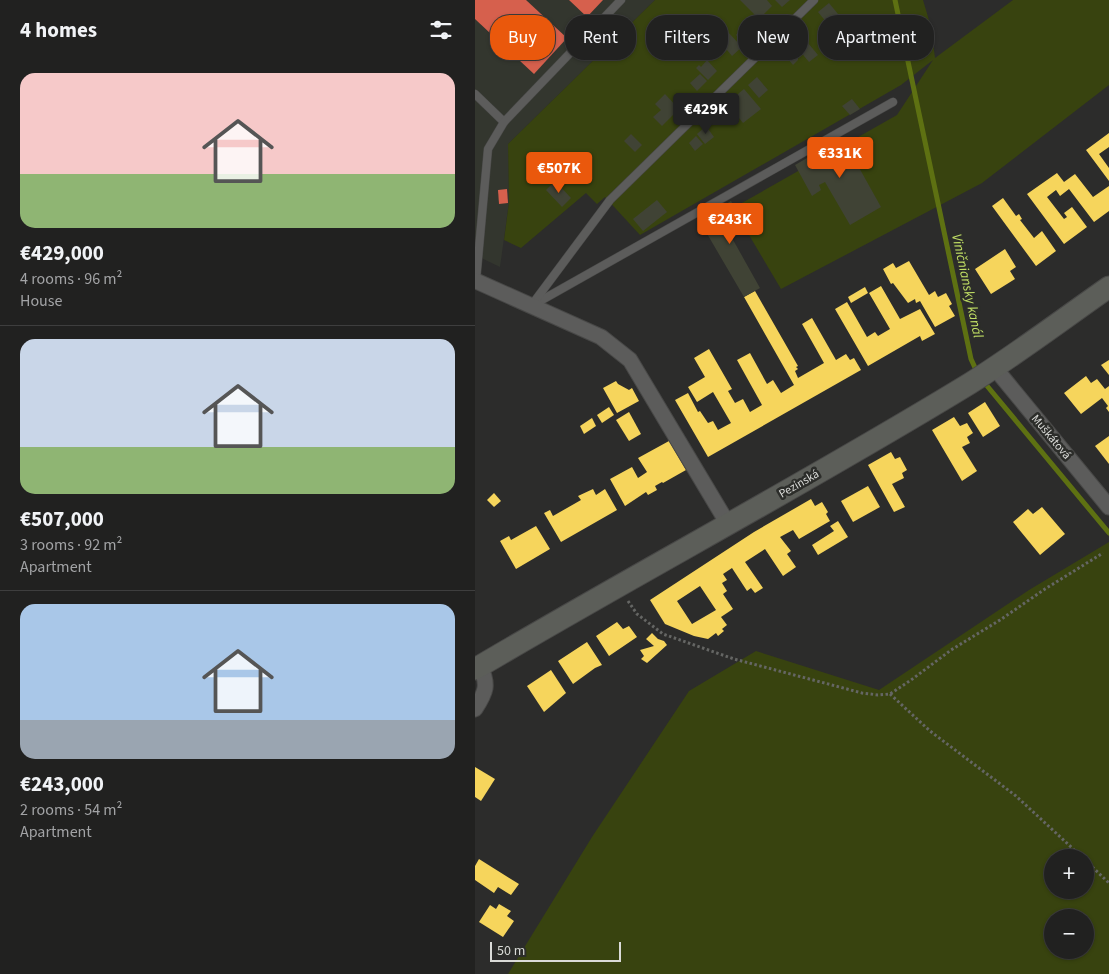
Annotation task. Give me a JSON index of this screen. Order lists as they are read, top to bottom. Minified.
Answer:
{"streets":{"main road":["Pezinská"],"street":["Muškátová"]},"crossings":[["Muškátová","Pezinská"]],"water":["Viničniansky kanál"],"scale_bar":"50 m","page":{"heading":"4 homes","chip":["Buy","Rent","Filters","New","Apartment"],"list":[{"name":"€429,000","note":"4 rooms · 96 m² · House"},{"name":"€507,000","note":"3 rooms · 92 m² · Apartment"},{"name":"€243,000","note":"2 rooms · 54 m² · Apartment"}],"price":["€429K","€331K","€507K","€243K"],"map_buttons":["+","−"],"scale":"50 m"}}
